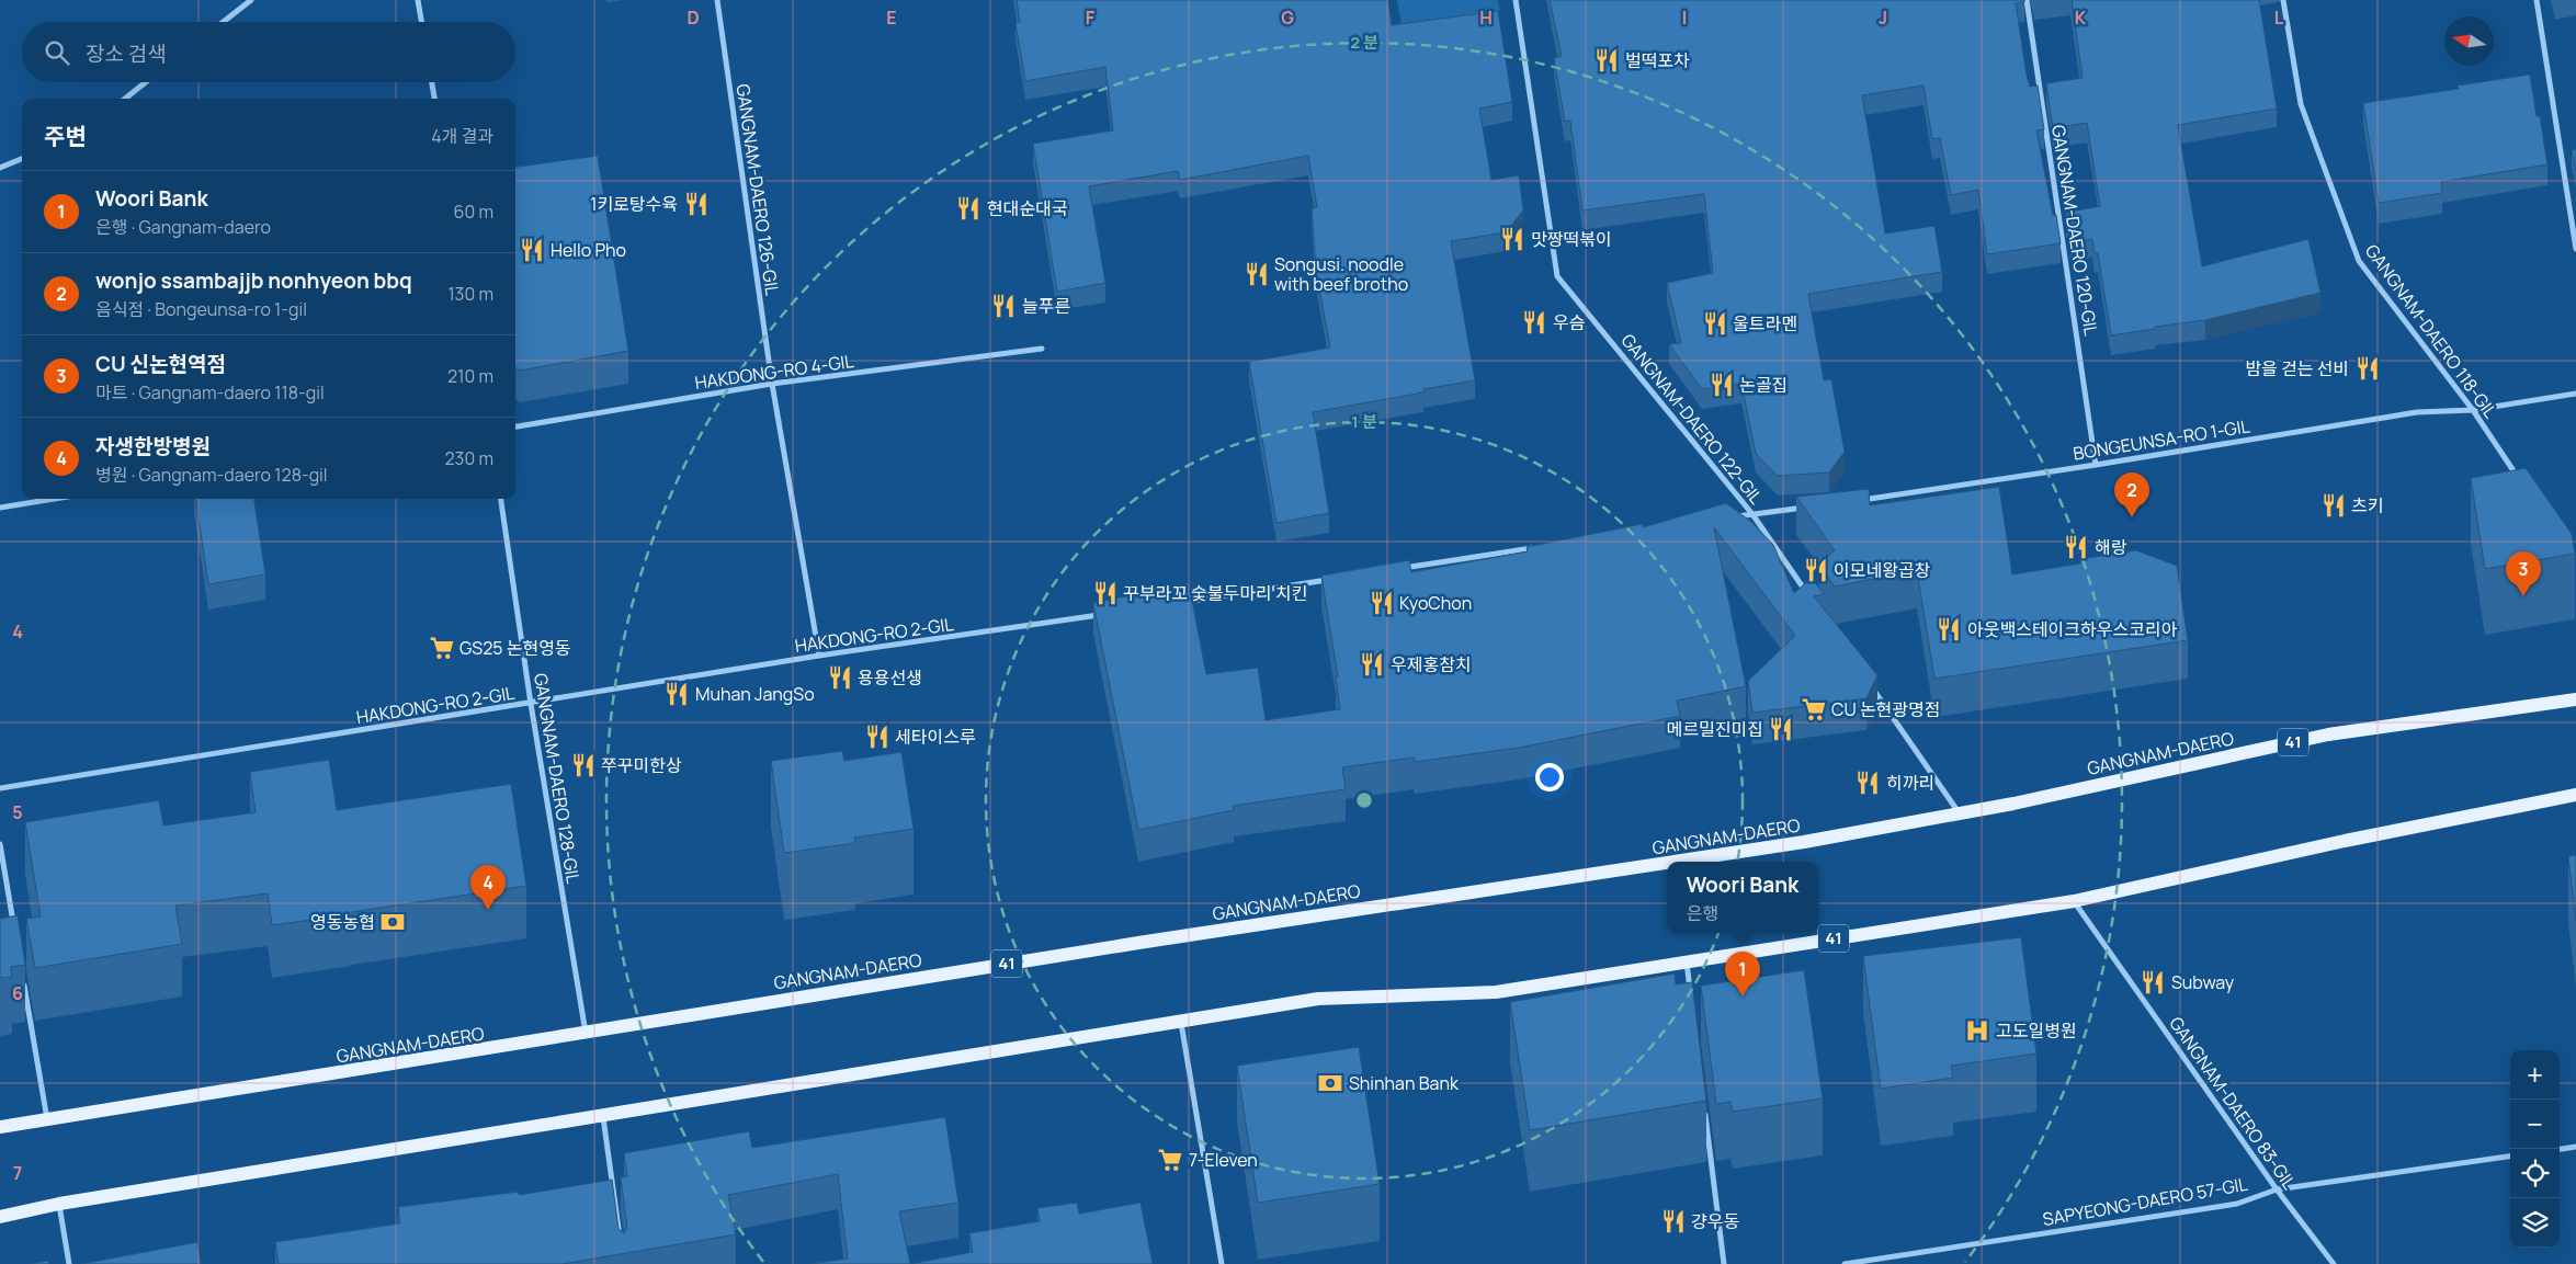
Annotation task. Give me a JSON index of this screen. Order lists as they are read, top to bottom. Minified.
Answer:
{"streets":{"main road":["41","GANGNAM-DAERO"],"street":["GANGNAM-DAERO 126-GIL","GANGNAM-DAERO 120-GIL","GANGNAM-DAERO 118-GIL","HAKDONG-RO 4-GIL","GANGNAM-DAERO 122-GIL","BONGEUNSA-RO 1-GIL","HAKDONG-RO 2-GIL","GANGNAM-DAERO 128-GIL","GANGNAM-DAERO 83-GIL","SAPYEONG-DAERO 57-GIL"]},"crossings":[["GANGNAM-DAERO 126-GIL","HAKDONG-RO 4-GIL"],["GANGNAM-DAERO 126-GIL","HAKDONG-RO 2-GIL"],["GANGNAM-DAERO 120-GIL","BONGEUNSA-RO 1-GIL"],["GANGNAM-DAERO 118-GIL","BONGEUNSA-RO 1-GIL"],["HAKDONG-RO 2-GIL","GANGNAM-DAERO 128-GIL"],["41","GANGNAM-DAERO 83-GIL"],["GANGNAM-DAERO","GANGNAM-DAERO 128-GIL"],["GANGNAM-DAERO 83-GIL","SAPYEONG-DAERO 57-GIL"]],"places":{"restaurant":["벌떡포차","1키로탕수육","현대순대국","맛짱떡볶이","Hello Pho","Songusi. noodle with beef brotho","늘푸른","우슴","울트라멘","밤을 걷는 선비","논골집","츠키","해랑","이모네왕곱창","꾸부라꼬 숯불두마리 치킨","KyoChon","아웃백스테이크하우스코리아","우제홍참치","용용선생","Muhan JangSo","메르밀진미집","세타이스루","쭈꾸미한상","히까리","Subway","걍우동"],"supermarket":["GS25 논현영동","CU 논현광명점","7-Eleven"],"bank":["영동농협","Shinhan Bank"],"hospital":["고도일병원"]},"north":"left","page":{"search":"장소 검색","heading":["주변","4개 결과"],"list":[{"mark":"1","name":"Woori Bank","note":"은행 · Gangnam-daero","value":"60 m"},{"mark":"2","name":"wonjo ssambajjb nonhyeon bbq","note":"음식점 · Bongeunsa-ro 1-gil","value":"130 m"},{"mark":"3","name":"CU 신논현역점","note":"마트 · Gangnam-daero 118-gil","value":"210 m"},{"mark":"4","name":"자생한방병원","note":"병원 · Gangnam-daero 128-gil","value":"230 m"}],"pins":["2","3","4","1"],"popup":["Woori Bank","은행"],"map_buttons":["+","−"]},"grid":{"columns":["D","E","F","G","H","I","J","K","L"],"rows":["4","5","6","7"]},"rings":["2 분","1 분"]}
